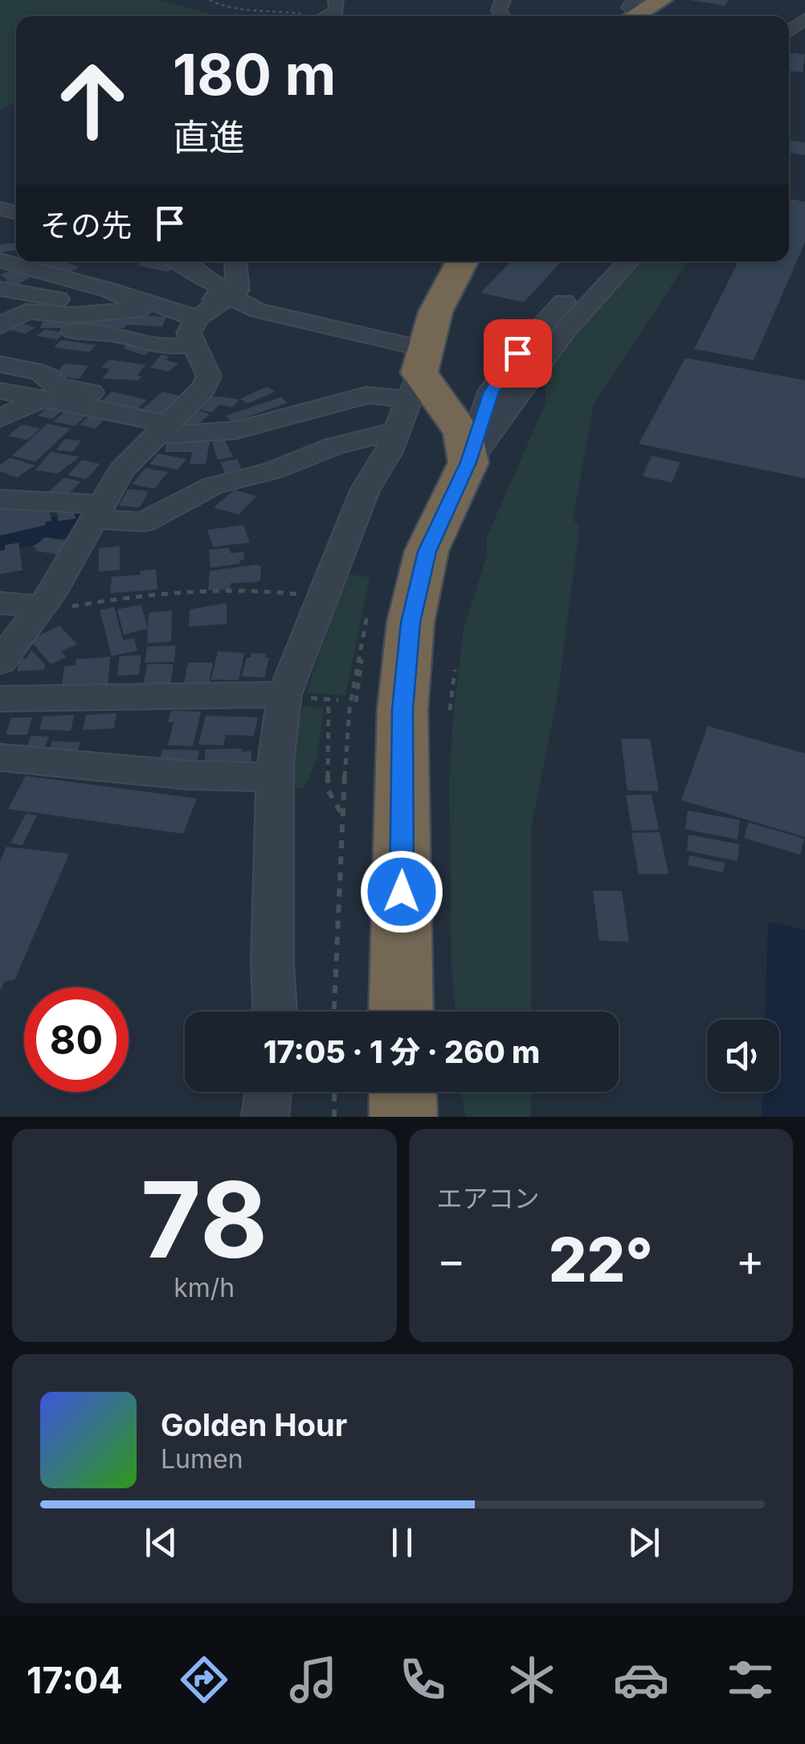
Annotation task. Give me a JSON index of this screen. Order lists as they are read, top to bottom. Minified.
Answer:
{"page":{"turn":["180 m","直進"],"then":"その先","limit":"80","trip":"17:05 · 1 分 · 260 m","tile":[["78","km/h"],"エアコン"],"heat":["−","22°","+"],"song":["Golden Hour","Lumen"],"tabs":"17:04"}}
